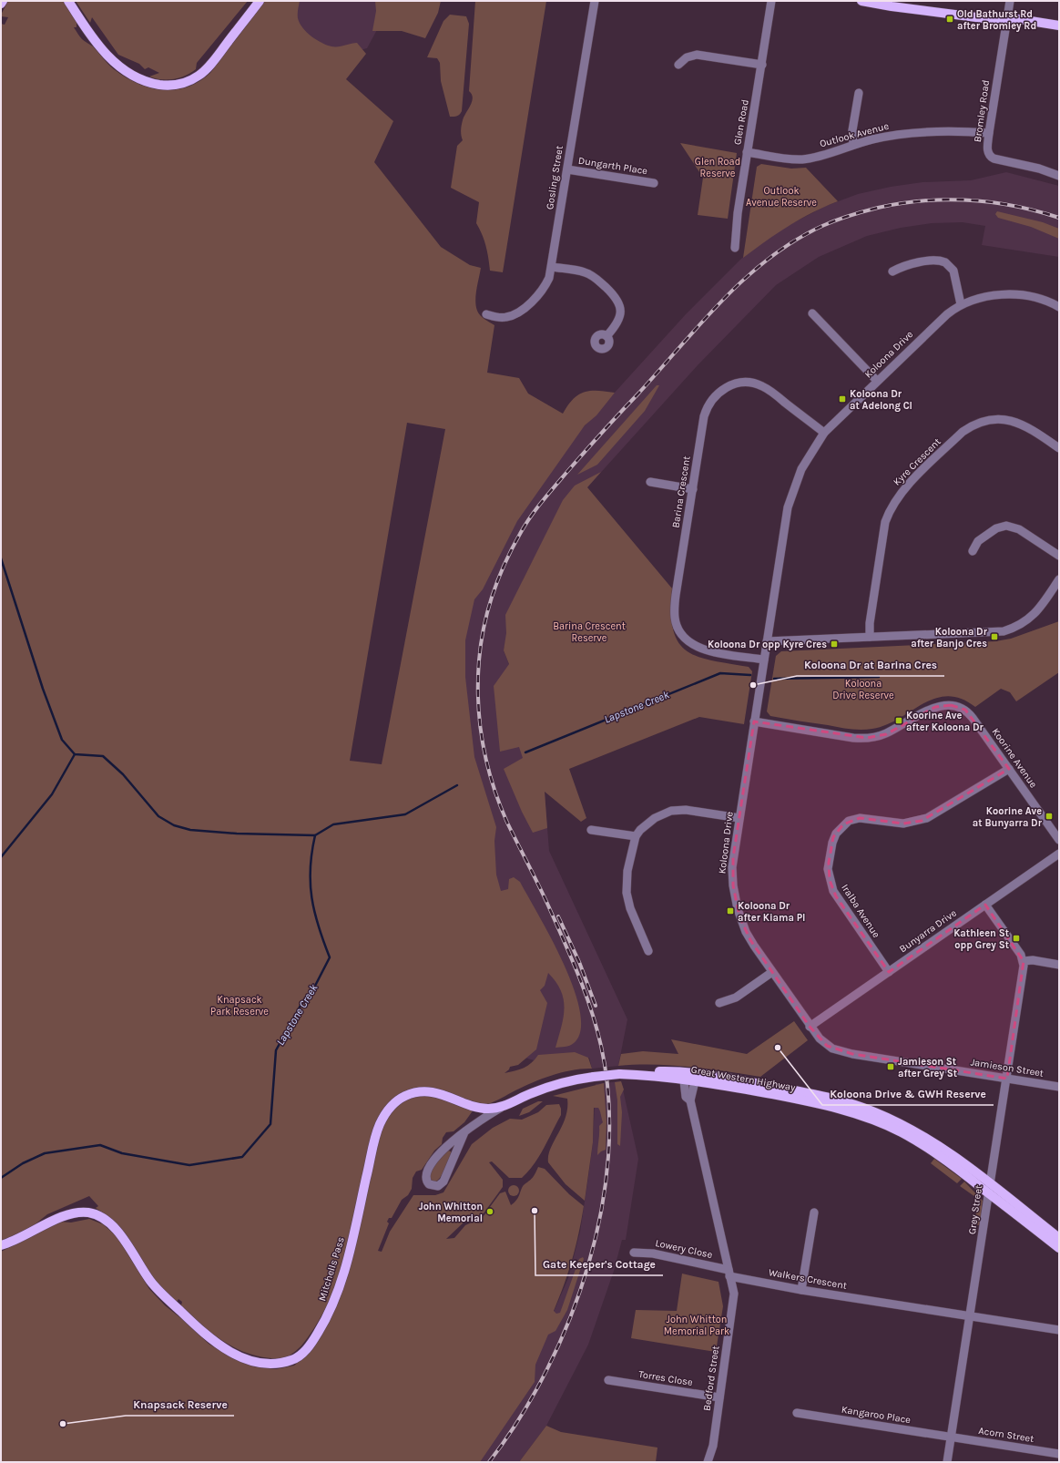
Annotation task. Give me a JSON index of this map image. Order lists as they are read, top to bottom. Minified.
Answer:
{"streets":{"main road":["Great Western Highway","Mitchells Pass"],"street":["Bromley Road","Glen Road","Outlook Avenue","Dungarth Place","Gosling Street","Koloona Drive","Kyre Crescent","Barina Crescent","Koorine Avenue","Iralba Avenue","Bunyarra Drive","Jamieson Street","Grey Street","Lowery Close","Walkers Crescent","Torres Close","Bedford Street","Kangaroo Place","Acorn Street"]},"crossings":[["Bromley Road","Outlook Avenue"],["Glen Road","Outlook Avenue"],["Dungarth Place","Gosling Street"],["Koloona Drive","Barina Crescent"],["Koloona Drive","Koorine Avenue"],["Koloona Drive","Bunyarra Drive"],["Koloona Drive","Jamieson Street"],["Koorine Avenue","Iralba Avenue"],["Iralba Avenue","Bunyarra Drive"],["Bunyarra Drive","Jamieson Street"],["Jamieson Street","Grey Street"],["Great Western Highway","Grey Street"],["Great Western Highway","Mitchells Pass"],["Grey Street","Walkers Crescent"],["Grey Street","Kangaroo Place"],["Grey Street","Acorn Street"],["Lowery Close","Walkers Crescent"],["Lowery Close","Bedford Street"],["Walkers Crescent","Bedford Street"],["Torres Close","Bedford Street"],["Kangaroo Place","Acorn Street"]],"water":["Lapstone Creek"],"parks":["Glen Road Reserve","Outlook Avenue Reserve","Barina Crescent Reserve","Koloona Drive Reserve","Knapsack Park Reserve","John Whitton Memorial Park"],"places":{"transit":["Old Bathurst Rd after Bromley Rd","Koloona Dr at Adelong Cl","Koloona Dr after Banjo Cres","Koloona Dr opp Kyre Cres","Koorine Ave after Koloona Dr","Koorine Ave at Bunyarra Dr","Koloona Dr after Kiama Pl","Kathleen St opp Grey St","Jamieson St after Grey St"],"other":["Koloona Dr at Barina Cres","Koloona Drive & GWH Reserve","Gate Keeper's Cottage","John Whitton Memorial","Knapsack Reserve"]}}
